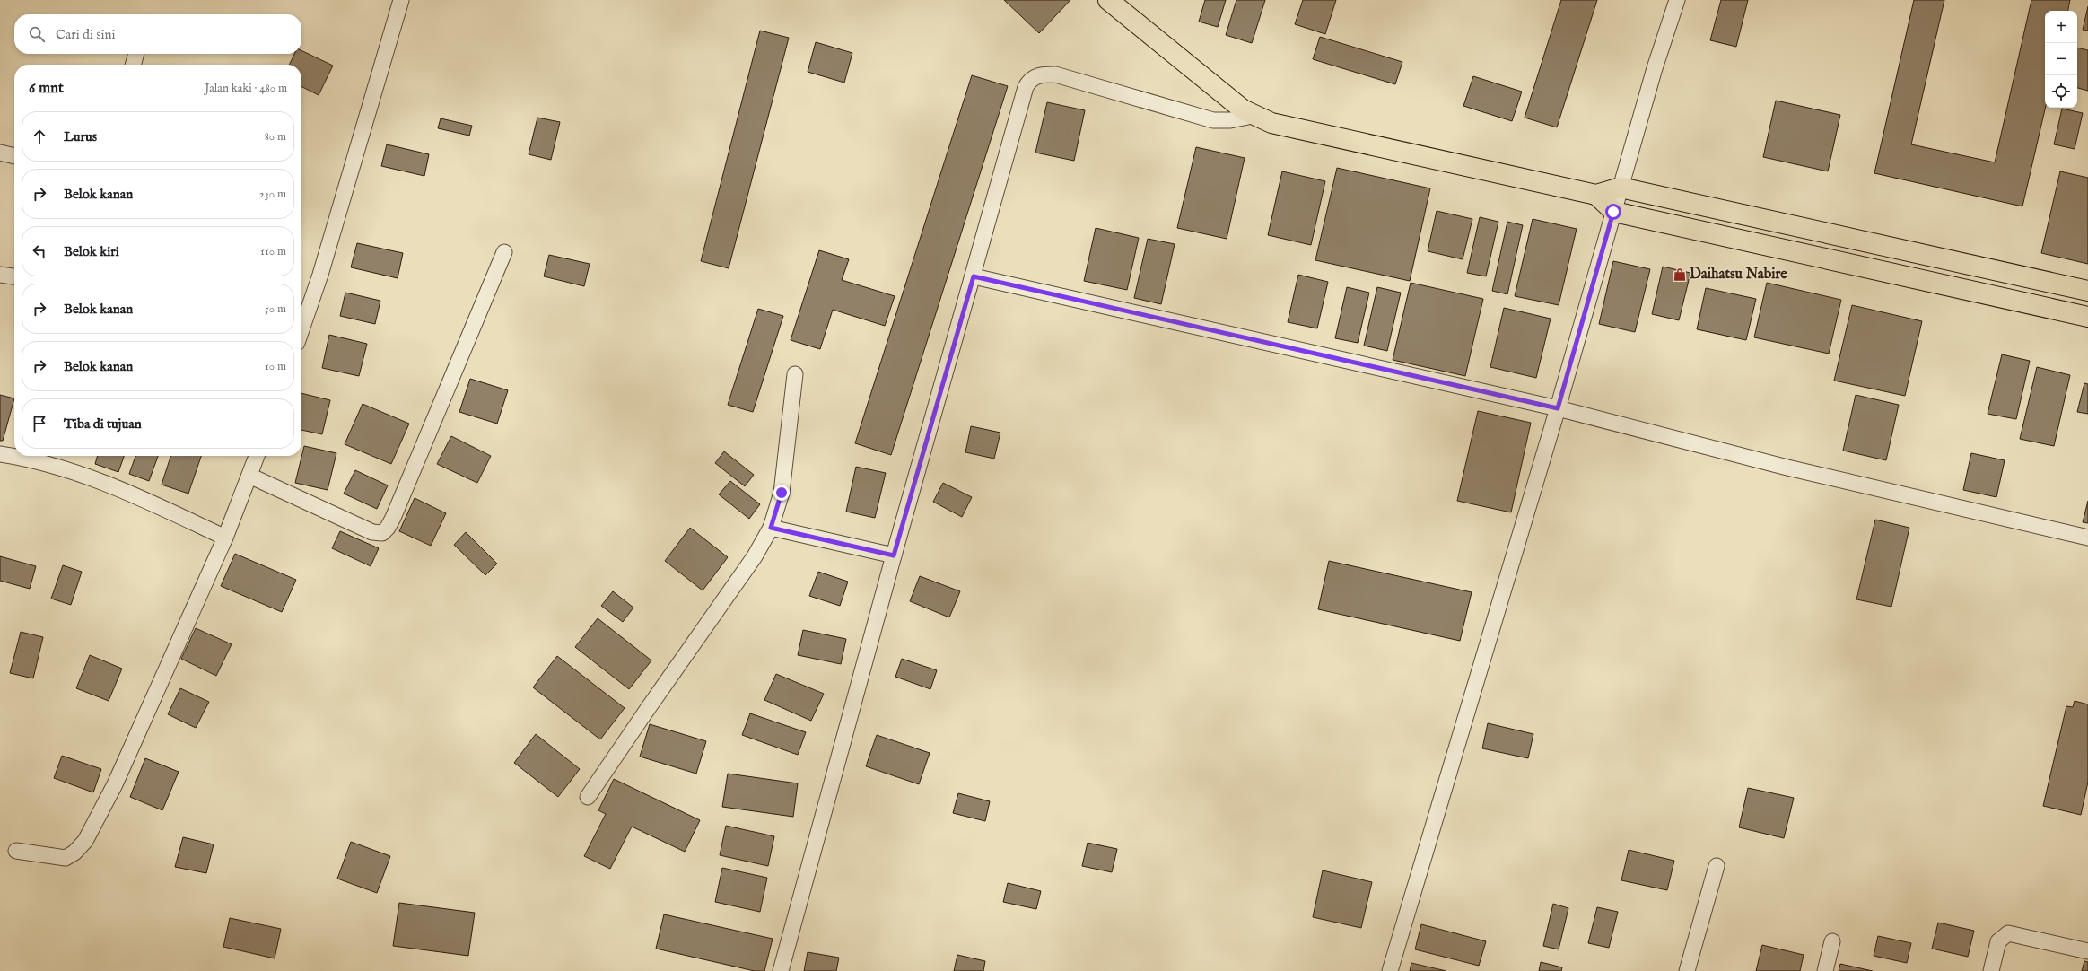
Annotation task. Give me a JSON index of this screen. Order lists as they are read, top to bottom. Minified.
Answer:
{"places":{"shop":["Daihatsu Nabire"]},"page":{"map_buttons":["+","−"],"search":"Cari di sini","heading":["6 mnt","Jalan kaki · 480 m"],"list":[["Lurus","80 m"],["Belok kanan","230 m"],["Belok kiri","110 m"],["Belok kanan","50 m"],["Belok kanan","10 m"],"Tiba di tujuan"]}}
